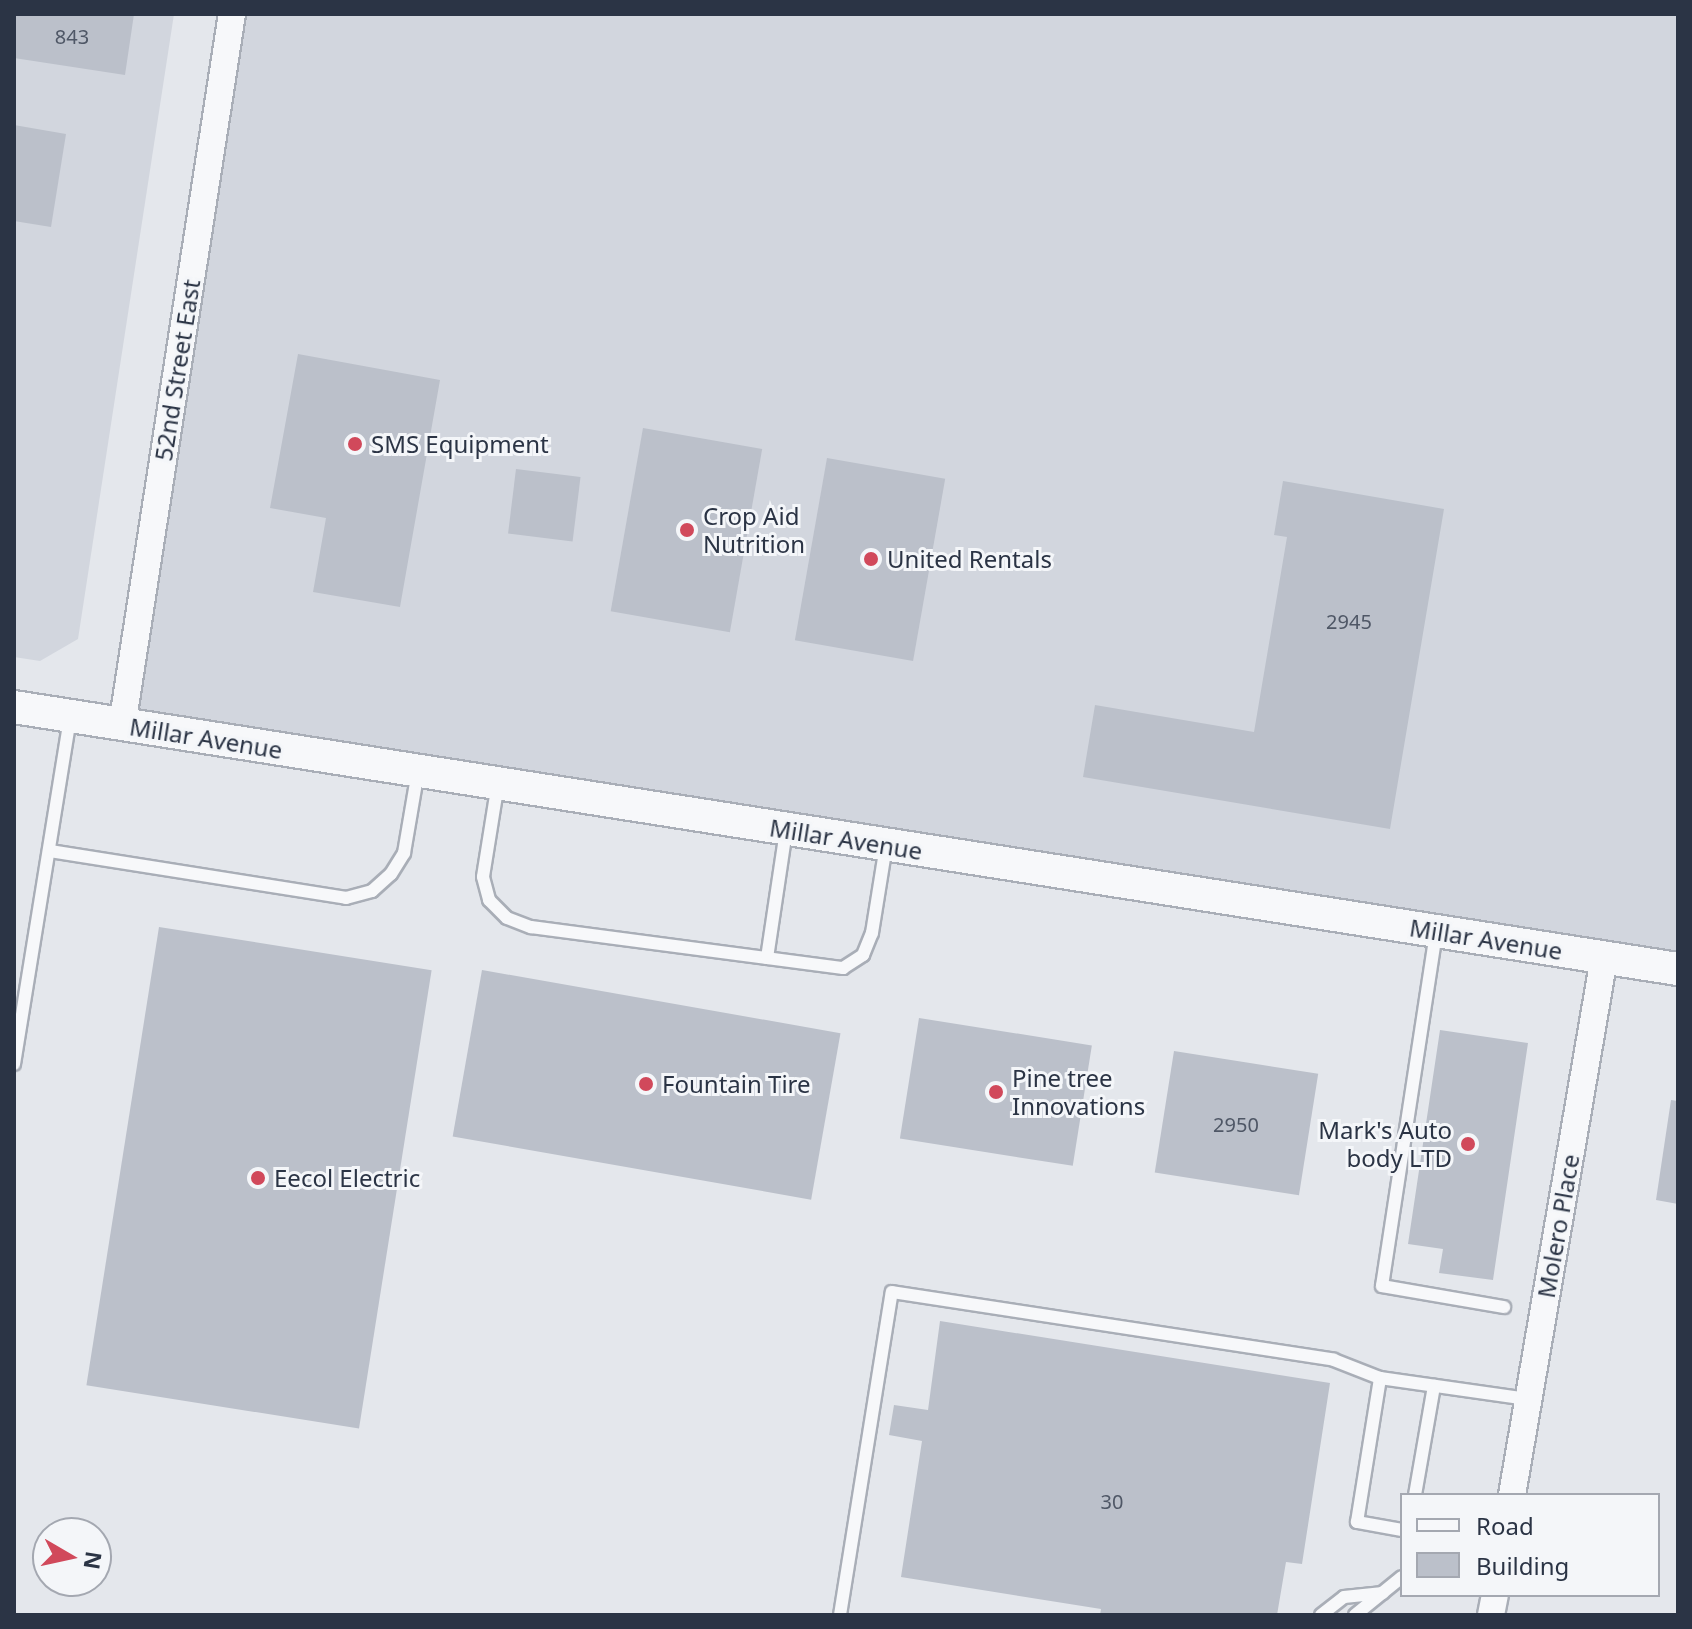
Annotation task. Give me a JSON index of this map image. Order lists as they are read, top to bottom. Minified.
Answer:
{"streets":{"street":["52nd Street East","Millar Avenue","Molero Place"]},"crossings":[["52nd Street East","Millar Avenue"],["Millar Avenue","Molero Place"]],"places":["SMS Equipment","Crop Aid Nutrition","United Rentals","Fountain Tire","Pine tree Innovations","Mark's Auto body LTD","Eecol Electric"],"house_numbers":["843","2945","2950","30"],"legend":["Road","Building"],"north":"right"}
